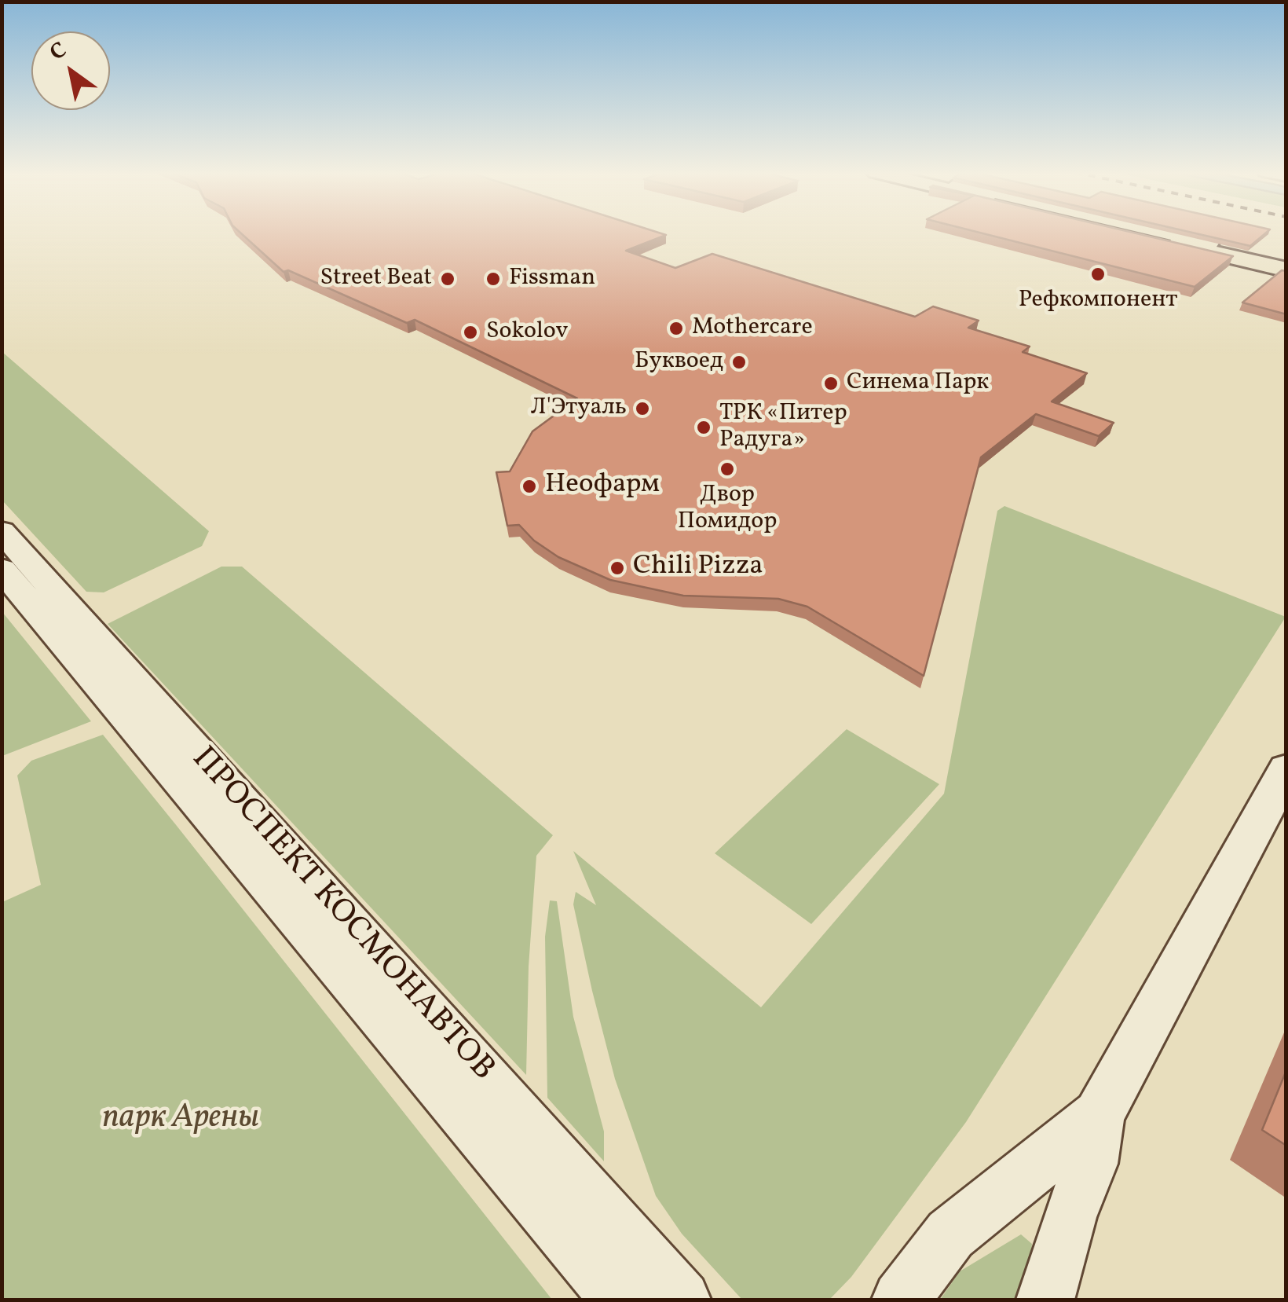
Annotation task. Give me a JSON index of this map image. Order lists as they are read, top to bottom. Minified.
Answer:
{"streets":{"street":["ПРОСПЕКТ КОСМОНАВТОВ"]},"parks":["парк Арены"],"places":["Рефкомпонент","Street Beat","Fissman","Mothercare","Sokolov","Буквоед","Синема Парк","Л'Этуаль","ТРК «Питер Радуга»","Двор Помидор","Неофарм","Chili Pizza"],"north":"top left"}
